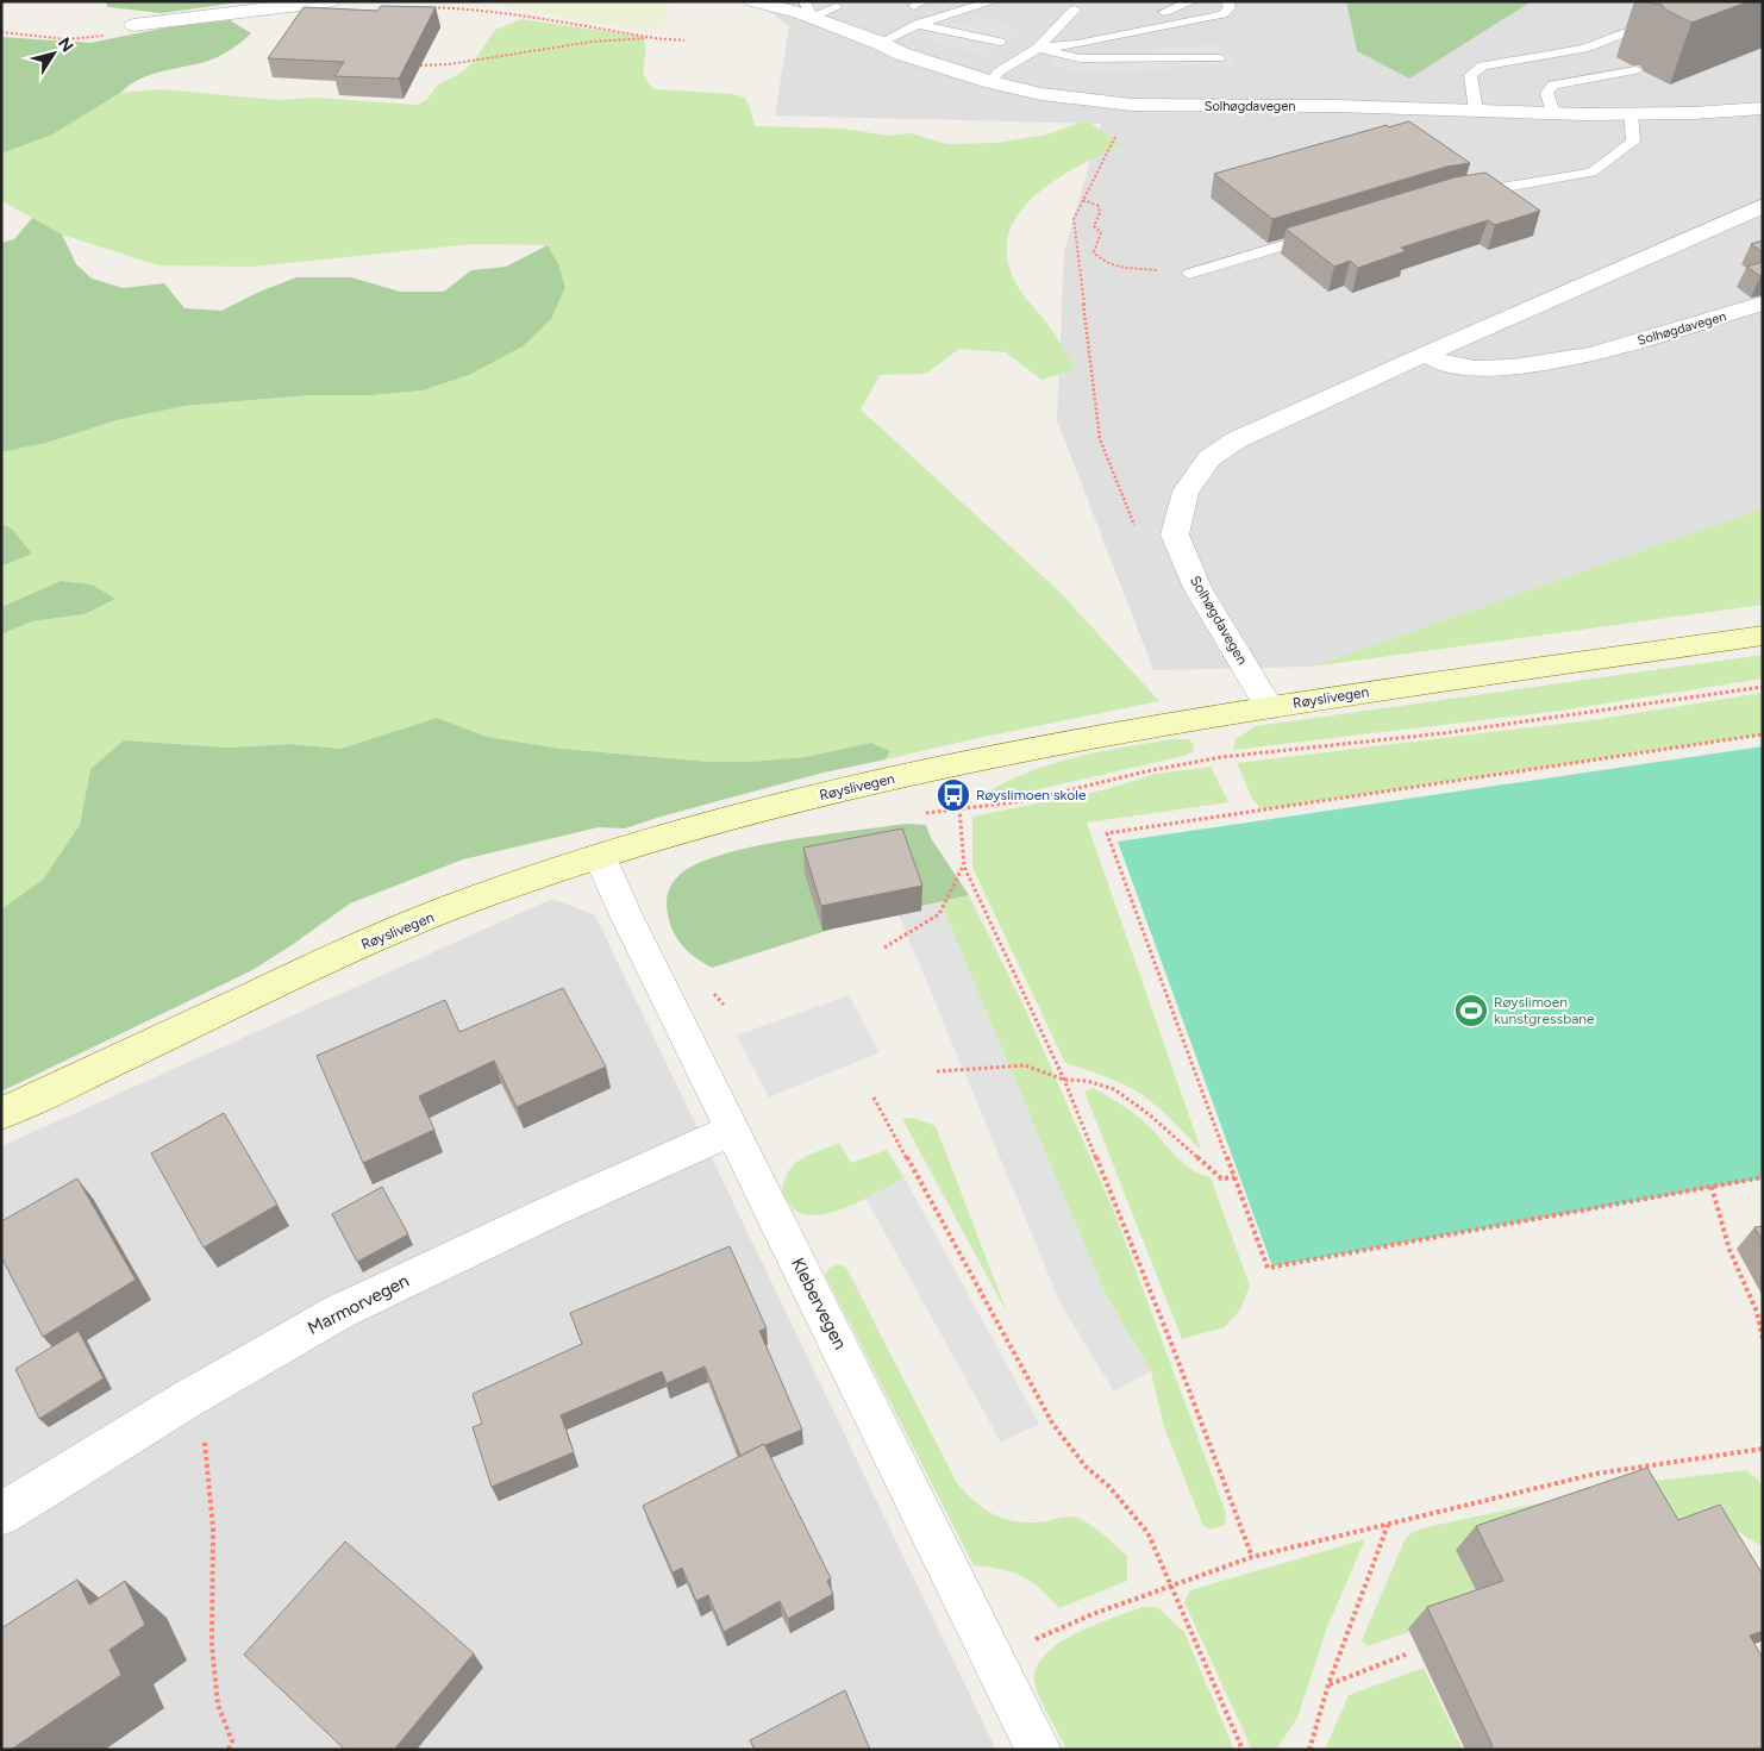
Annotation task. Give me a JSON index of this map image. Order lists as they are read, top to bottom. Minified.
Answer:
{"streets":{"street":["Solhøgdavegen","Røyslivegen","Klebervegen","Marmorvegen"]},"crossings":[["Solhøgdavegen","Røyslivegen"],["Røyslivegen","Klebervegen"],["Klebervegen","Marmorvegen"]],"places":{"bus stop":["Røyslimoen skole"],"sports":["Røyslimoen kunstgressbane"]},"north":"top right"}
